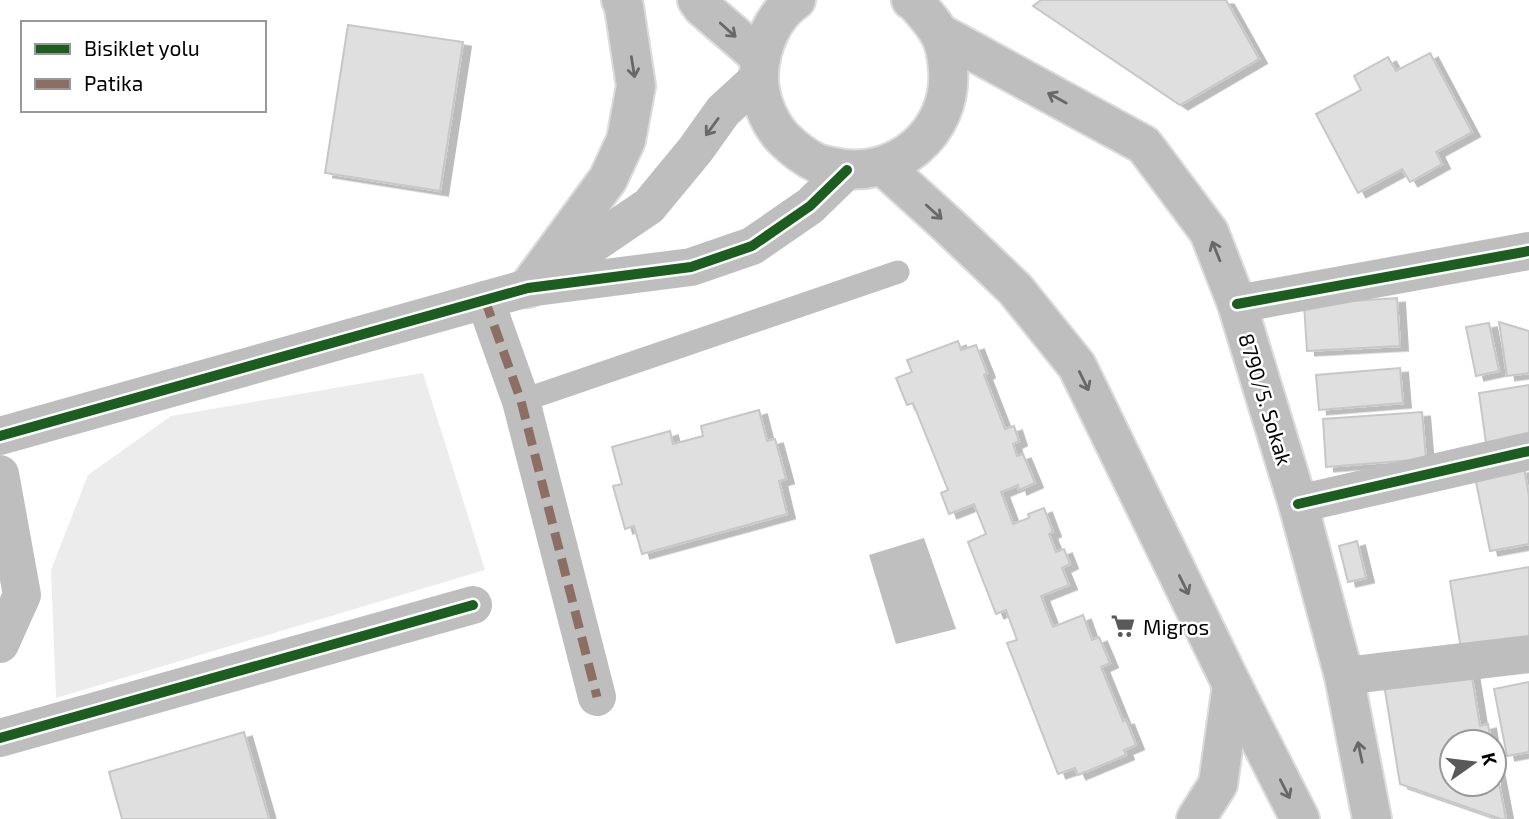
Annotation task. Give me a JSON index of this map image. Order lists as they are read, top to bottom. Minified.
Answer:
{"streets":{"street":["8790/5. Sokak"]},"places":{"supermarket":["Migros"]},"legend":["Bisiklet yolu","Patika"],"north":"right"}
